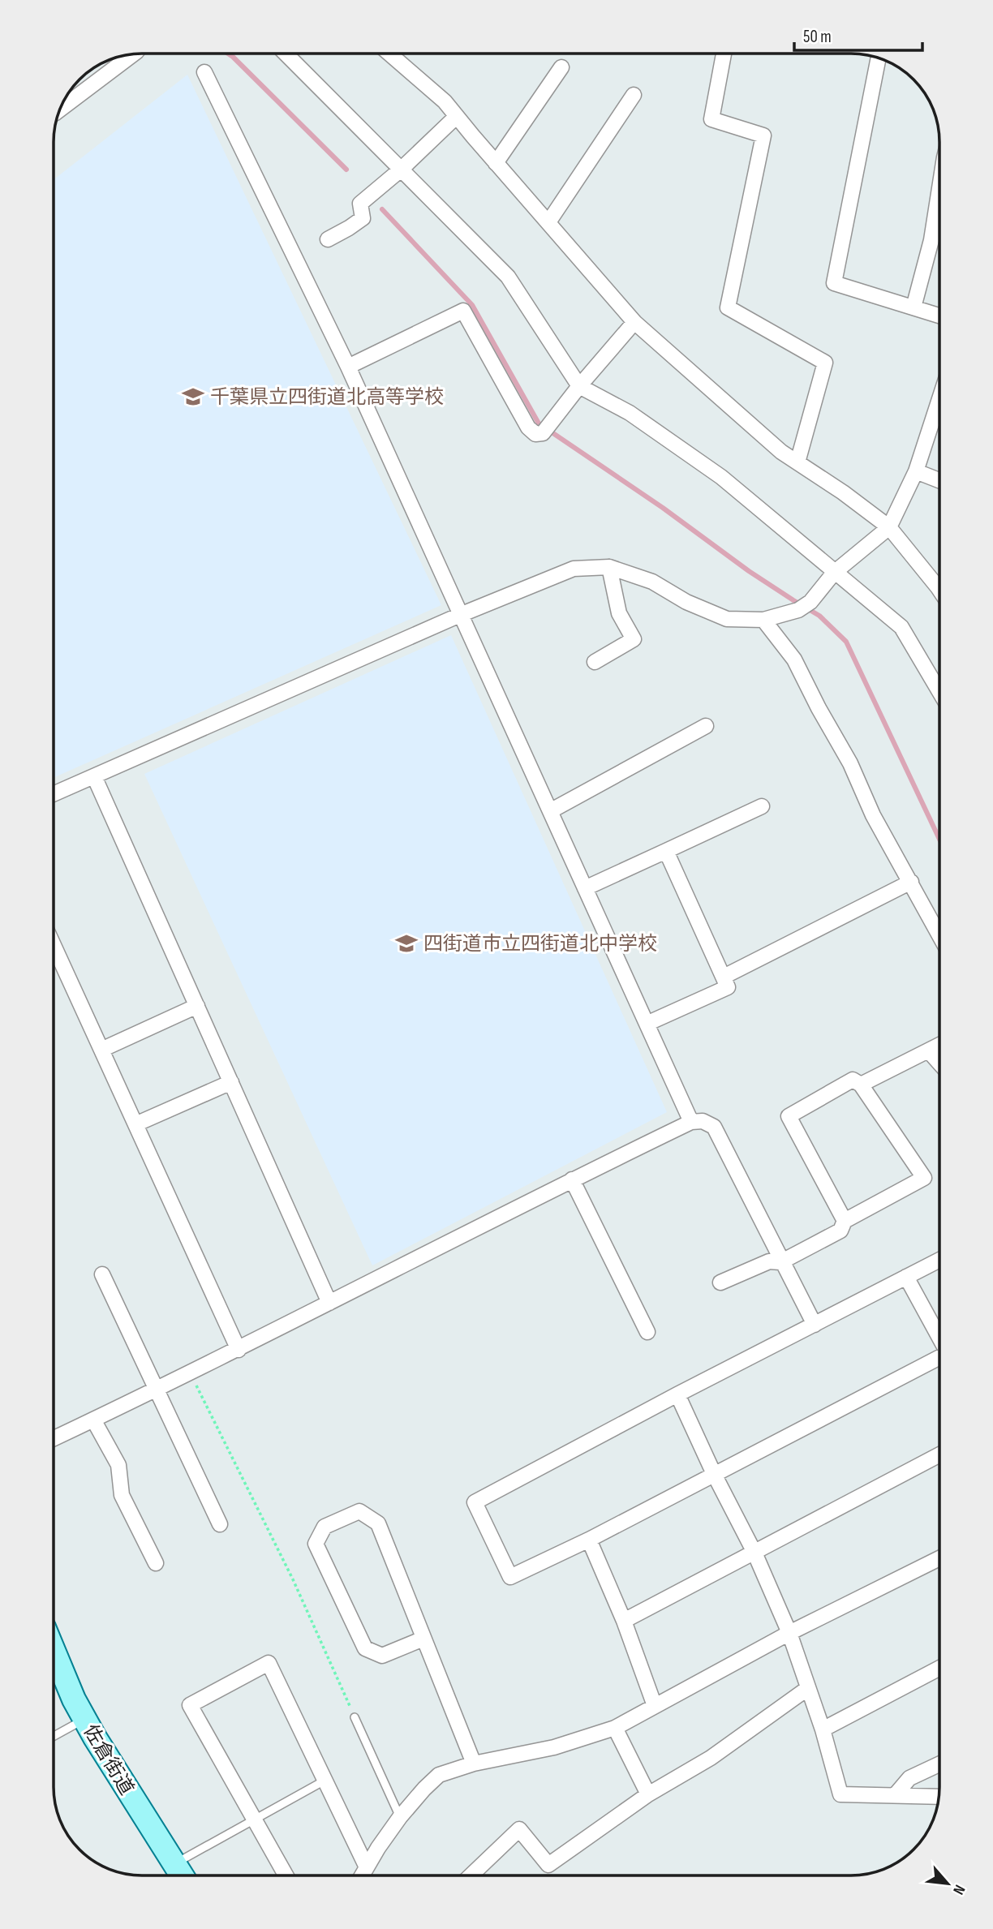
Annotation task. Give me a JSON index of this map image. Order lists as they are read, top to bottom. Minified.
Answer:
{"streets":{"main road":["佐倉街道"]},"places":{"school or university":["千葉県立四街道北高等学校","四街道市立四街道北中学校"]},"scale_bar":"50 m","north":"bottom right"}
